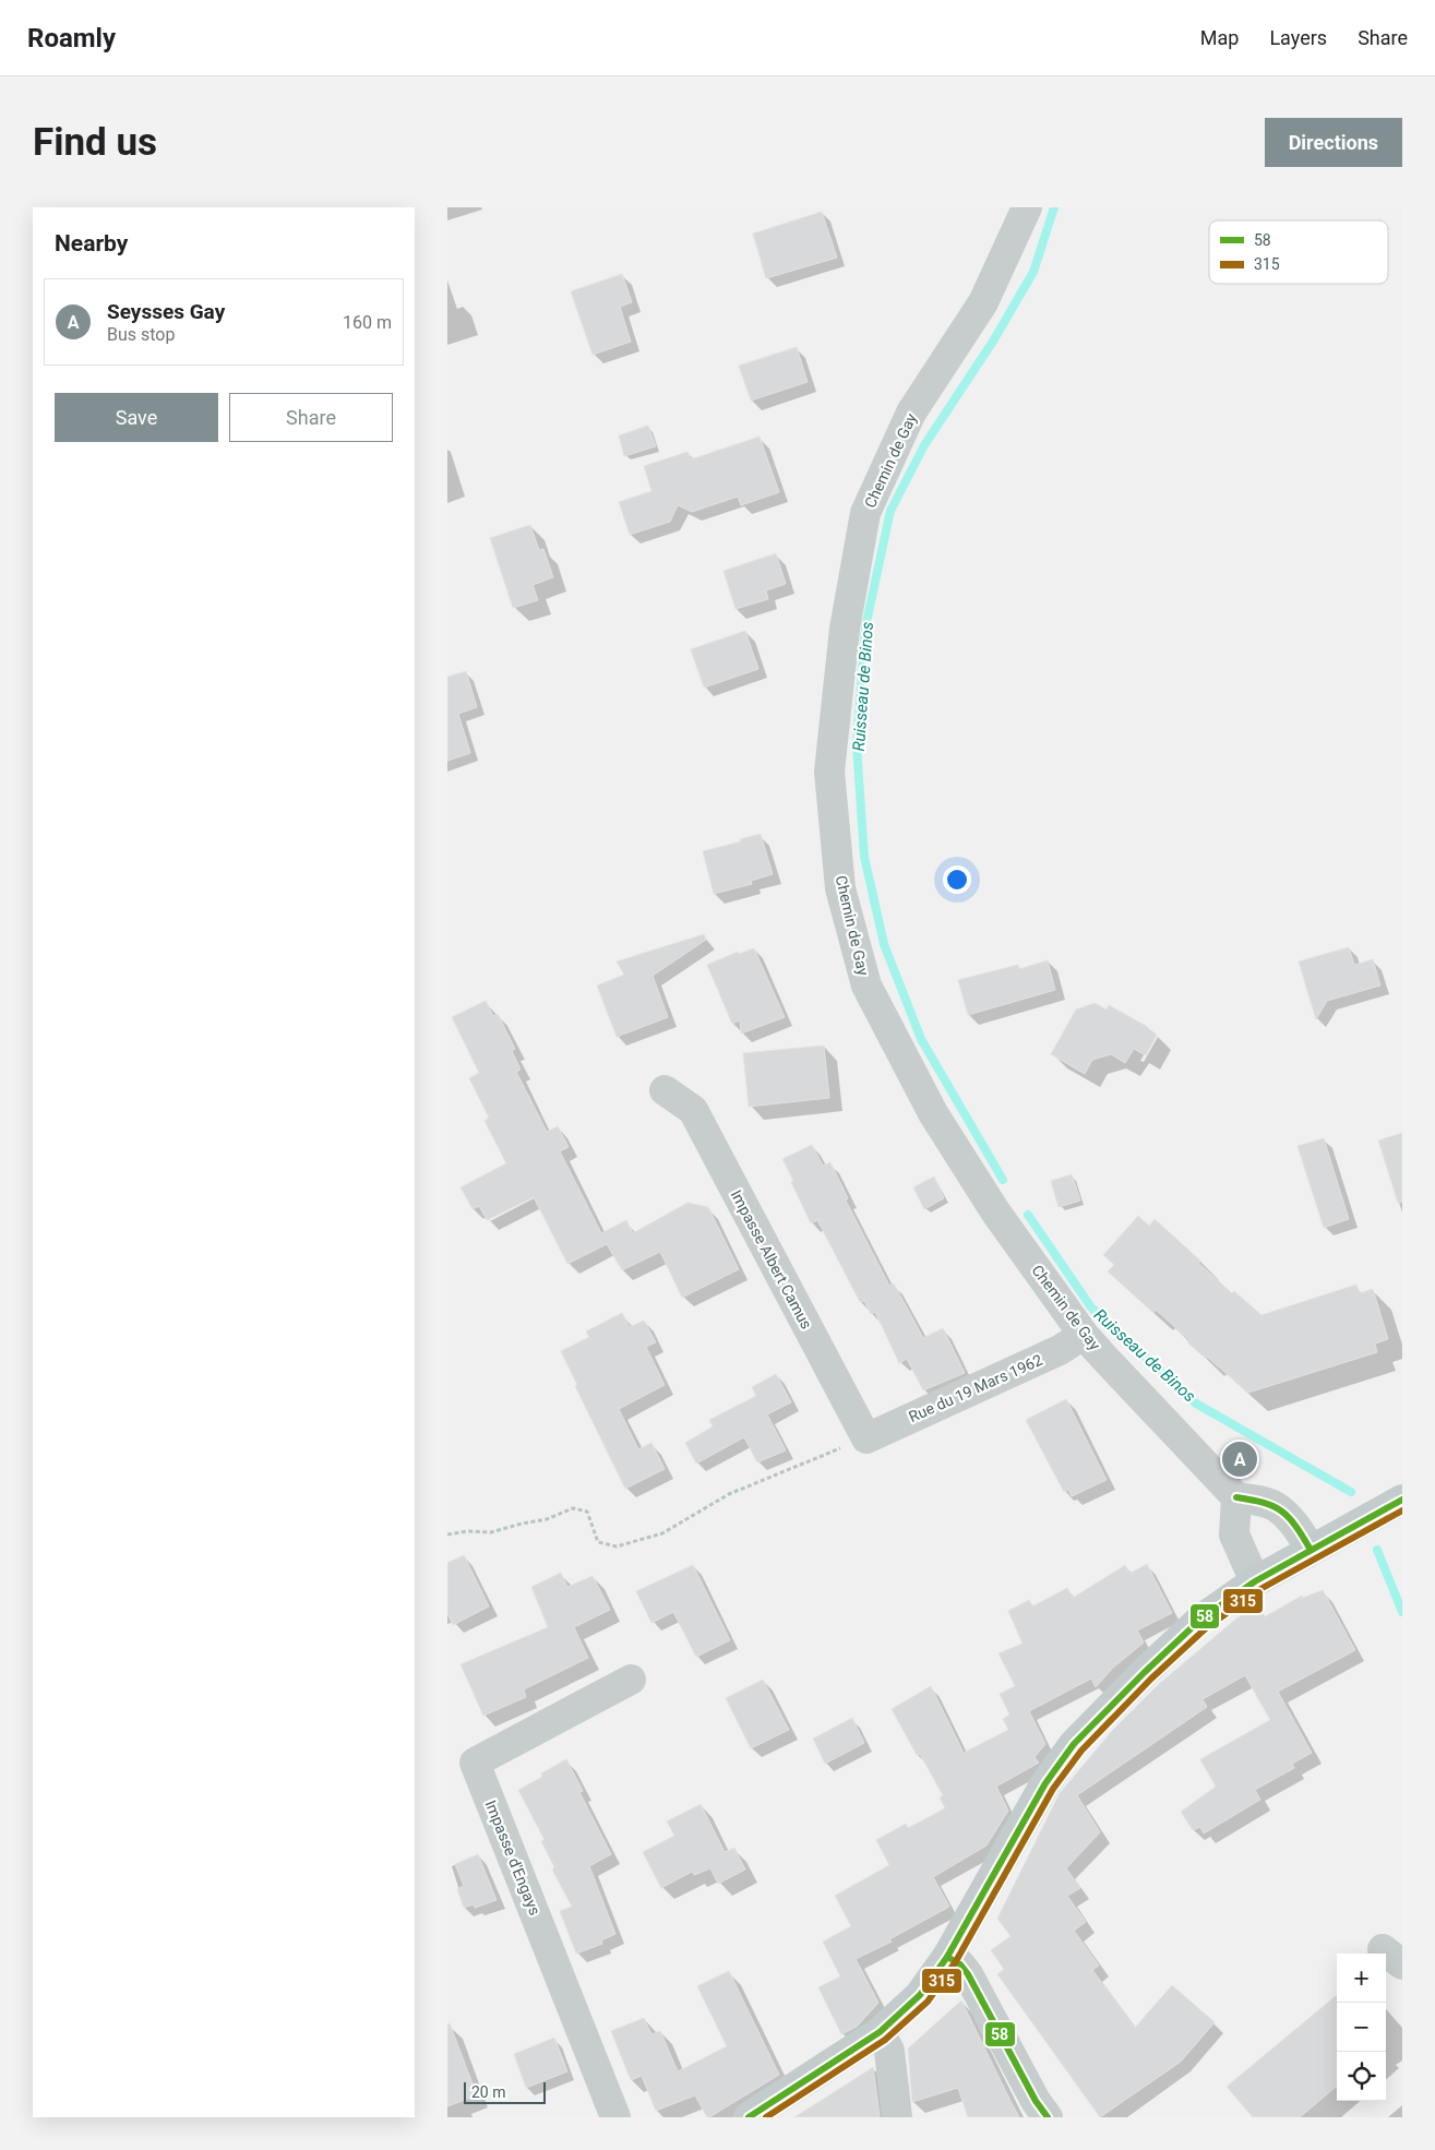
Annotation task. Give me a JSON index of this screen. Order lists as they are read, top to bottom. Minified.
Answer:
{"streets":{"street":["Chemin de Gay","Impasse Albert Camus","Rue du 19 Mars 1962","Impasse d'Engays"]},"crossings":[["Chemin de Gay","Rue du 19 Mars 1962"],["Impasse Albert Camus","Rue du 19 Mars 1962"]],"water":["Ruisseau de Binos"],"lines":["transit line 58","transit line 315"],"legend":["58","315"],"scale_bar":"20 m","page":{"header":"Roamly","nav":["Map","Layers","Share"],"buttons":["Directions",["Save","Share"]],"title":"Find us","heading":"Nearby","list":[{"mark":"A","name":"Seysses Gay","note":"Bus stop","value":"160 m"}],"pins":"A","map_buttons":["+","−"],"scale":"20 m"}}
